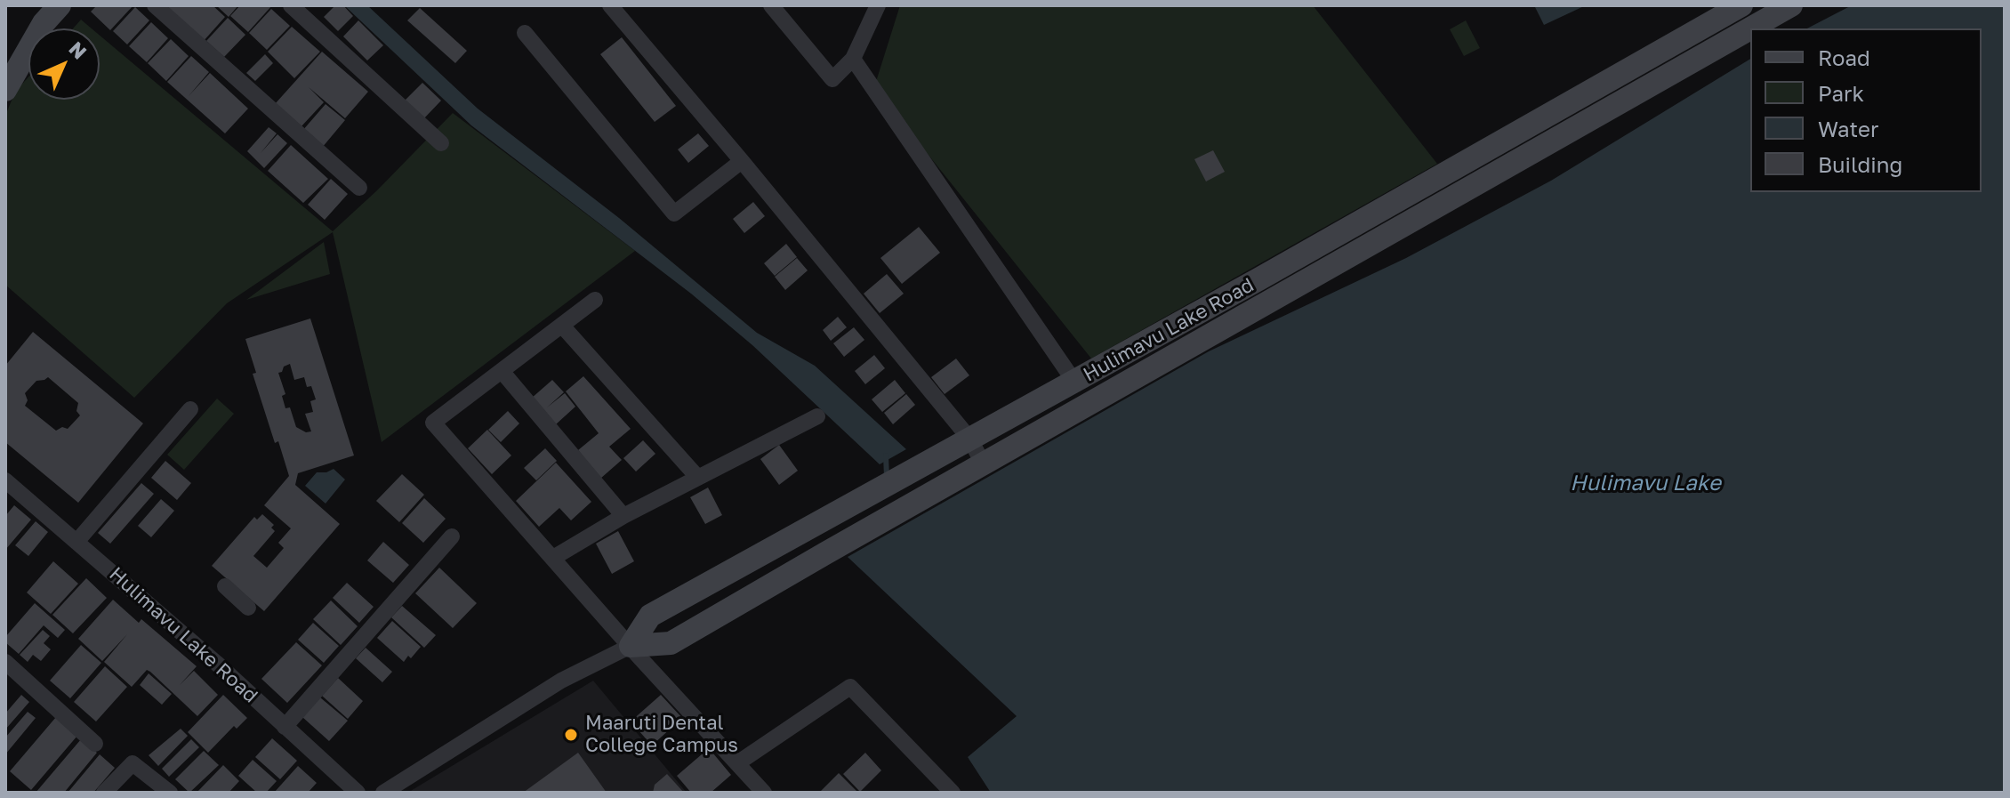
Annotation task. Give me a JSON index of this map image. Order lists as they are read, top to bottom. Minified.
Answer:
{"streets":{"main road":["Hulimavu Lake Road"]},"water":["Hulimavu Lake"],"places":["Maaruti Dental College Campus"],"legend":["Road","Park","Water","Building"],"north":"top right"}
